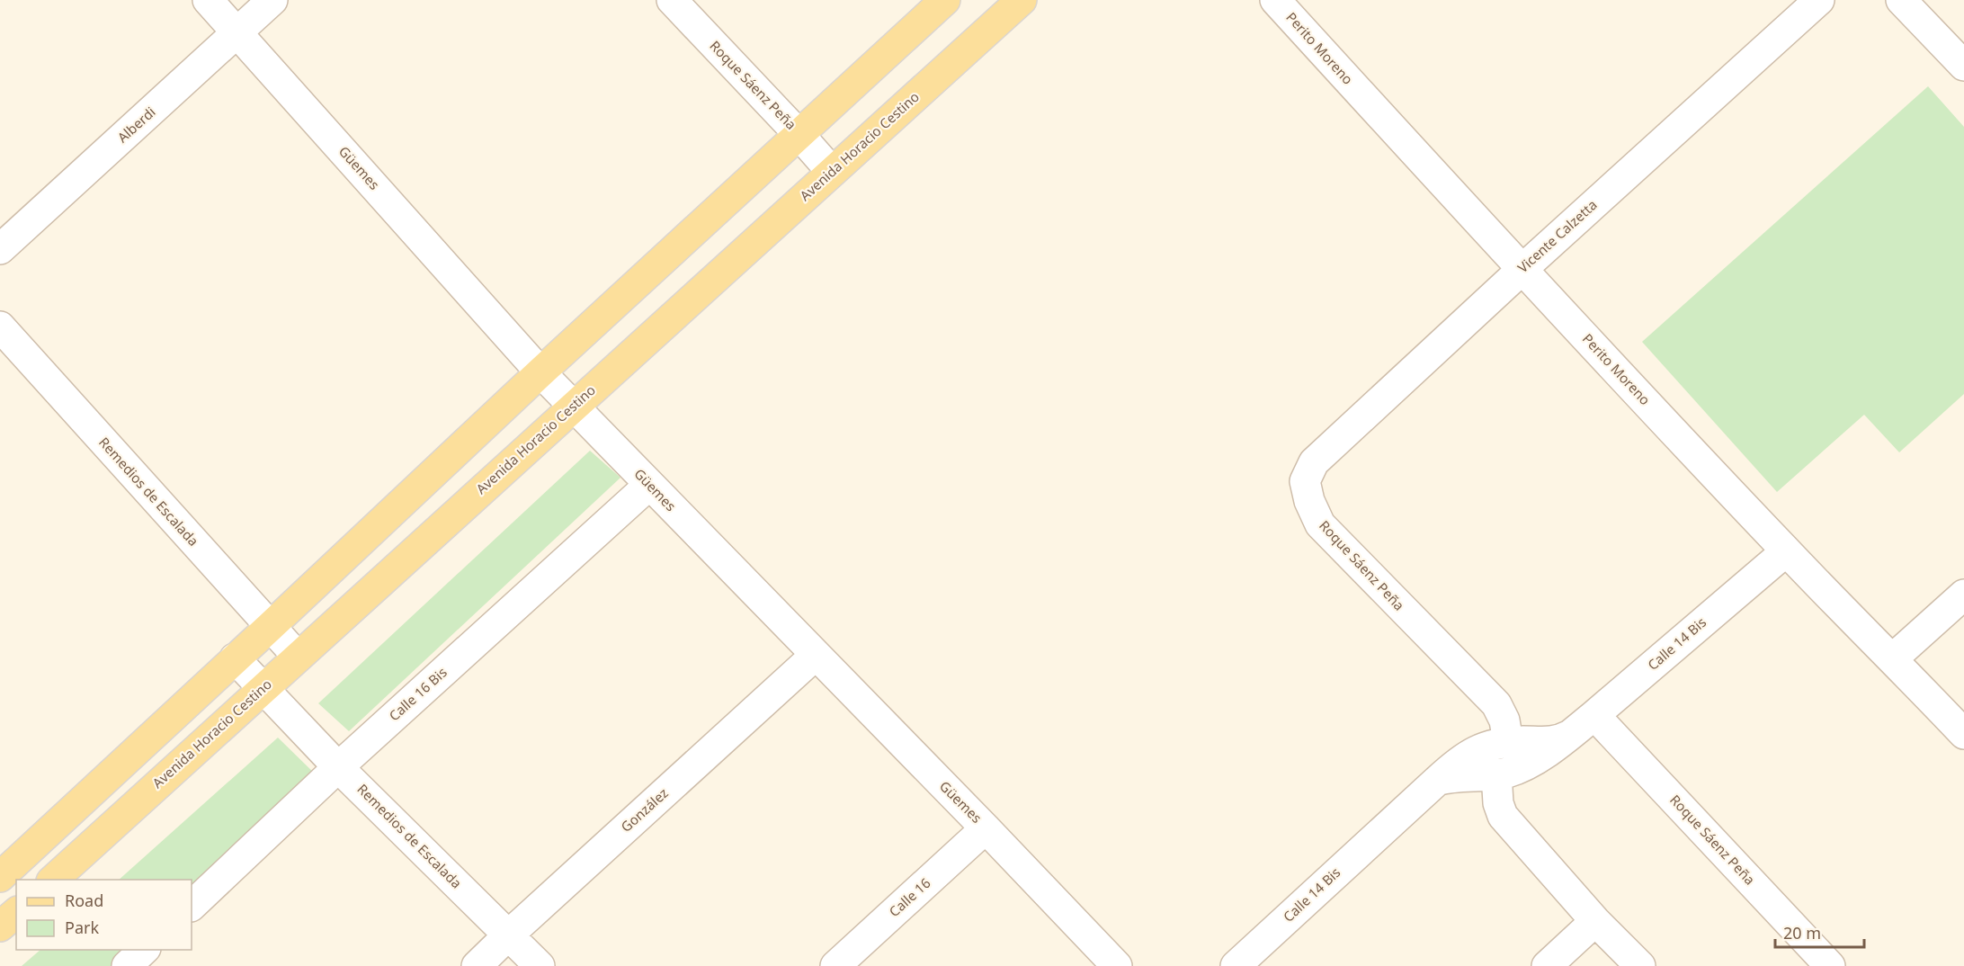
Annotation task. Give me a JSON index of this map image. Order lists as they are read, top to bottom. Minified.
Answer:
{"streets":{"main road":["Avenida Horacio Cestino"],"street":["Perito Moreno","Roque Sáenz Peña","Alberdi","Güemes","Vicente Calzetta","Remedios de Escalada","Calle 14 Bis","Calle 16 Bis","González","Calle 16"]},"crossings":[["Perito Moreno","Vicente Calzetta"],["Perito Moreno","Calle 14 Bis"],["Roque Sáenz Peña","Avenida Horacio Cestino"],["Roque Sáenz Peña","Vicente Calzetta"],["Roque Sáenz Peña","Calle 14 Bis"],["Alberdi","Güemes"],["Avenida Horacio Cestino","Güemes"],["Avenida Horacio Cestino","Remedios de Escalada"],["Güemes","Calle 16 Bis"],["Güemes","González"],["Güemes","Calle 16"],["Remedios de Escalada","Calle 16 Bis"],["Remedios de Escalada","González"]],"legend":["Road","Park"],"scale_bar":"20 m"}
